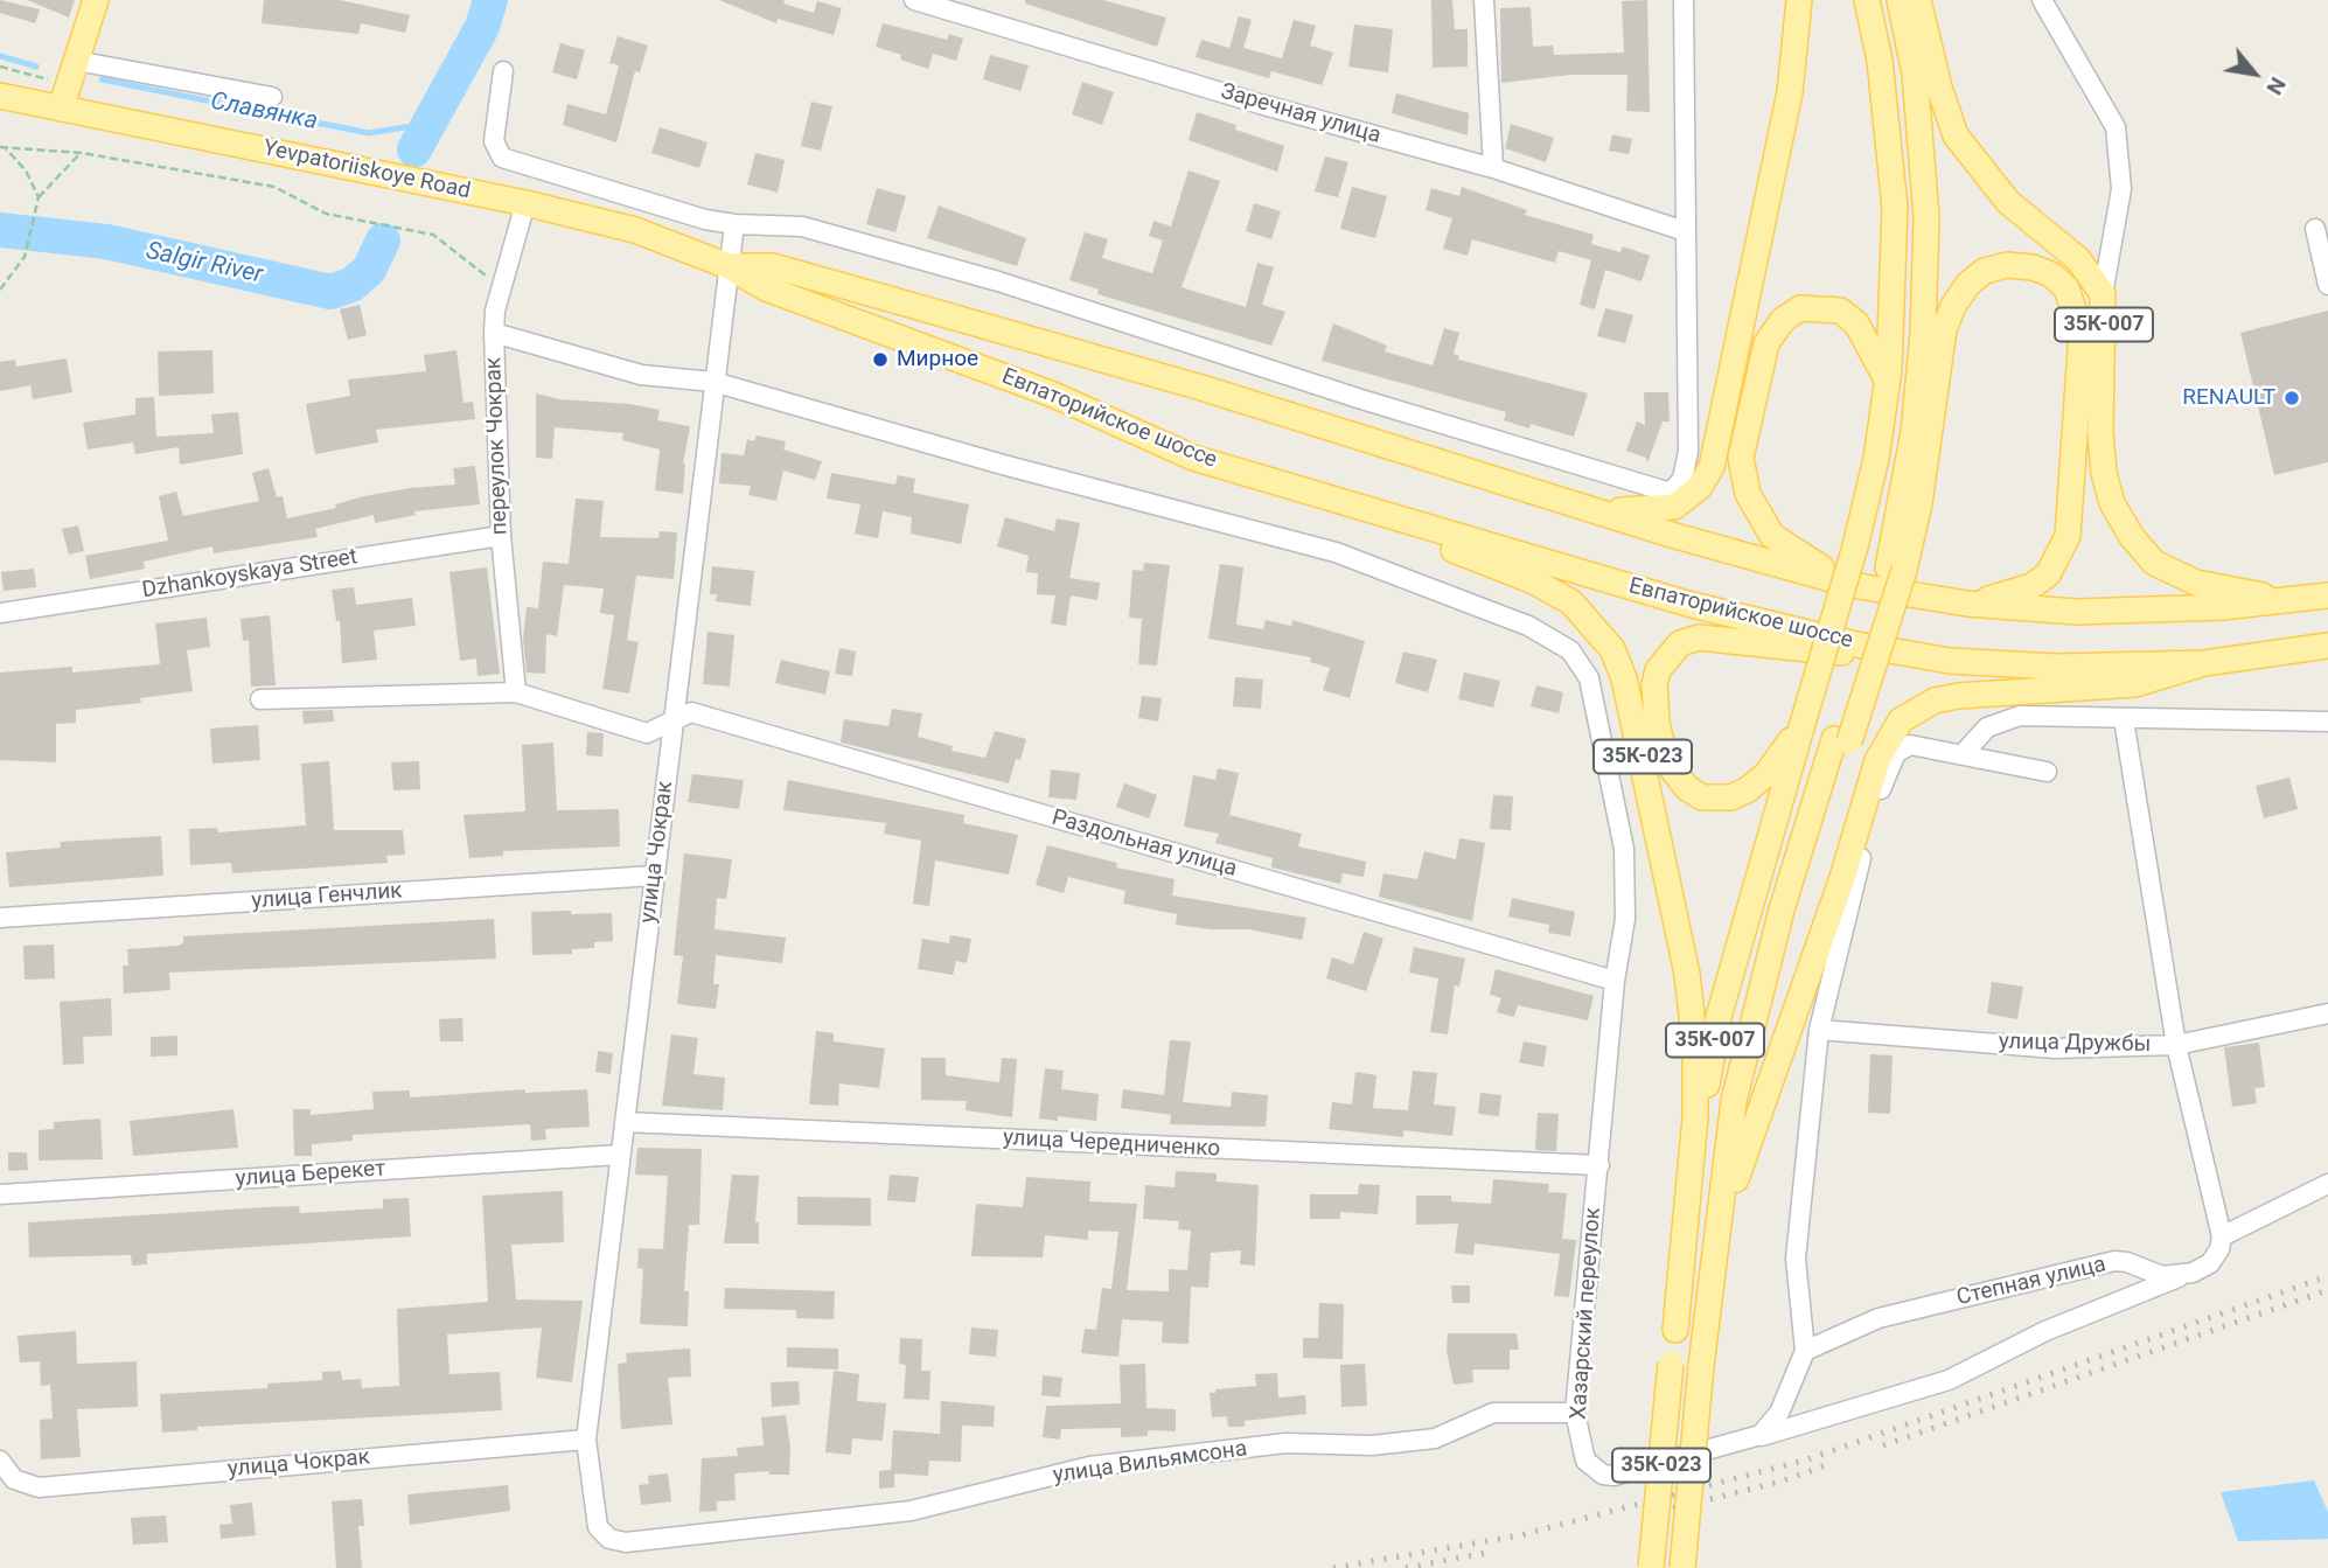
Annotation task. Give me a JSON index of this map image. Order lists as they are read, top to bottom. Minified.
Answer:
{"streets":{"main road":["Yevpatoriiskoye Road","35К-007","Евпаторийское шоссе","35К-023"],"street":["Заречная улица","переулок Чокрак","Dzhankoyskaya Street","Раздольная улица","улица Чокрак","улица Генчлик","улица Дружбы","улица Чередниченко","улица Берекет","Степная улица","Хазарский переулок","улица Вильямсона"]},"crossings":[["Yevpatoriiskoye Road","Евпаторийское шоссе"],["Yevpatoriiskoye Road","переулок Чокрак"],["Yevpatoriiskoye Road","улица Чокрак"],["35К-007","Евпаторийское шоссе"],["35К-007","35К-023"],["Евпаторийское шоссе","35К-023"],["Евпаторийское шоссе","улица Чокрак"],["переулок Чокрак","Dzhankoyskaya Street"],["переулок Чокрак","Раздольная улица"],["переулок Чокрак","Хазарский переулок"],["Раздольная улица","улица Чокрак"],["Раздольная улица","Хазарский переулок"],["улица Чокрак","улица Генчлик"],["улица Чокрак","улица Чередниченко"],["улица Чокрак","улица Берекет"],["улица Чокрак","Хазарский переулок"],["улица Чокрак","улица Вильямсона"],["улица Чередниченко","Хазарский переулок"],["Степная улица","Хазарский переулок"],["Хазарский переулок","улица Вильямсона"]],"water":["Славянка","Salgir River"],"places":["Мирное","RENAULT"],"north":"bottom right"}
